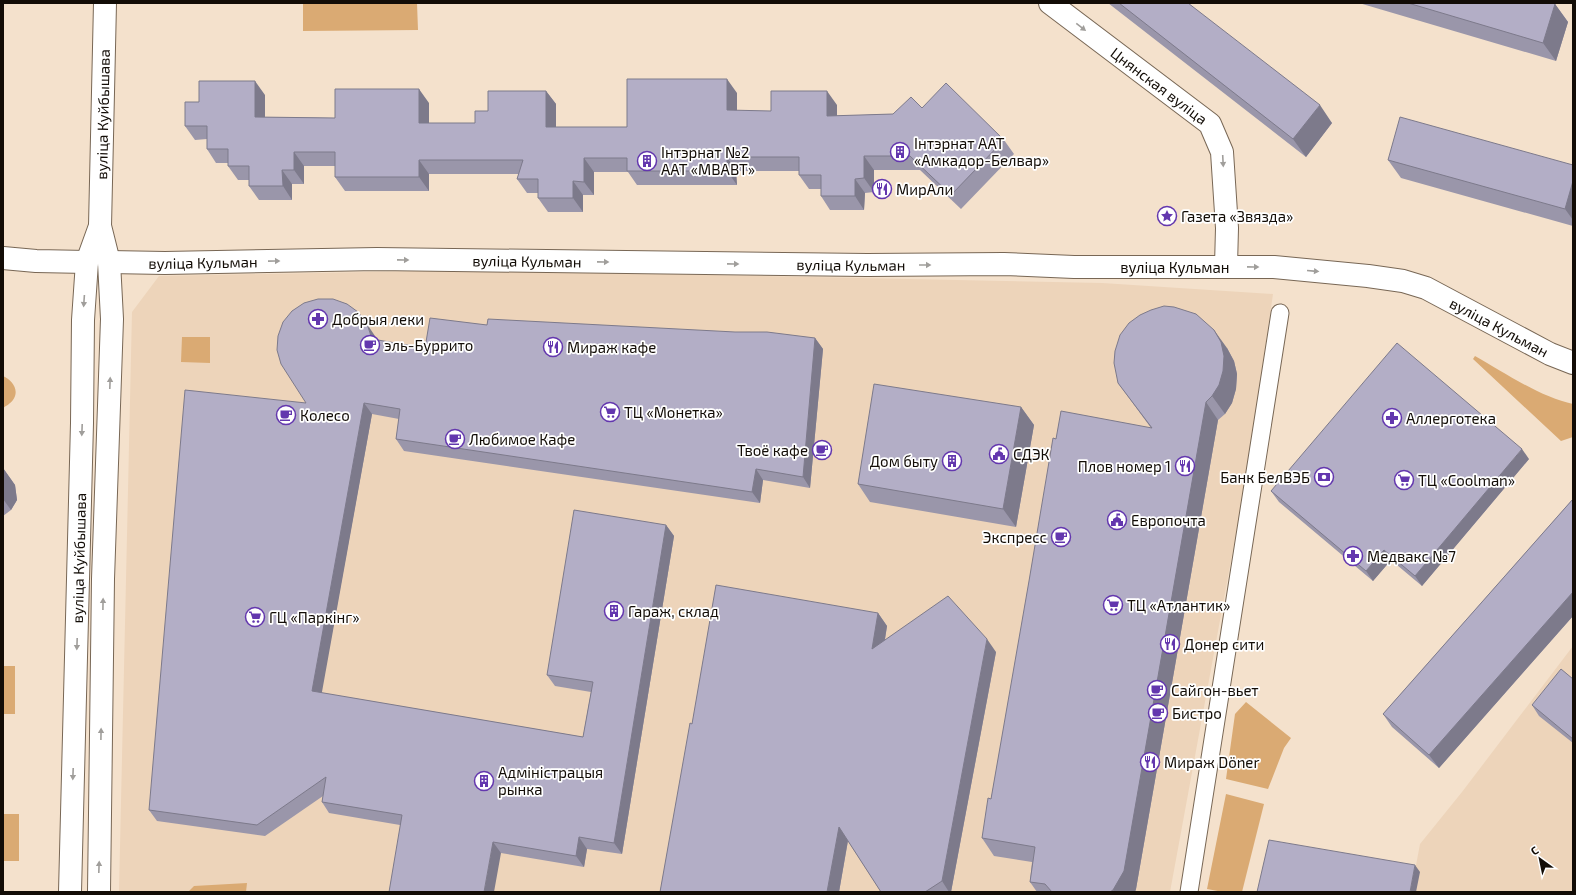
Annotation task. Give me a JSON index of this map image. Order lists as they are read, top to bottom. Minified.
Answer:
{"streets":{"street":["Цнянская вуліца","вуліца Куйбышава","вуліца Кульман"]},"crossings":[["Цнянская вуліца","вуліца Кульман"],["вуліца Куйбышава","вуліца Кульман"]],"one_way":["Цнянская вуліца","вуліца Кульман"],"places":{"building":["Інтэрнат ААТ «Амкадор-Белвар»","Інтэрнат №2 ААТ «МВАВТ»","Дом быту","Гараж, склад","Адміністрацыя рынка"],"restaurant":["МирАли","Мираж кафе","Плов номер 1","Донер сити","Мираж Döner"],"place":["Газета «Звязда»"],"pharmacy":["Добрыя леки","Аллерготека","Медвакс №7"],"cafe":["эль-Буррито","Колесо","Любимое Кафе","Твоё кафе","Экспресс","Сайгон-вьет","Бистро"],"supermarket":["ТЦ «Монетка»","ТЦ «Coolman»","ТЦ «Атлантик»","ГЦ «Паркінг»"],"public building":["СДЭК","Европочта"],"bank":["Банк БелВЭБ"]},"north":"top left"}
